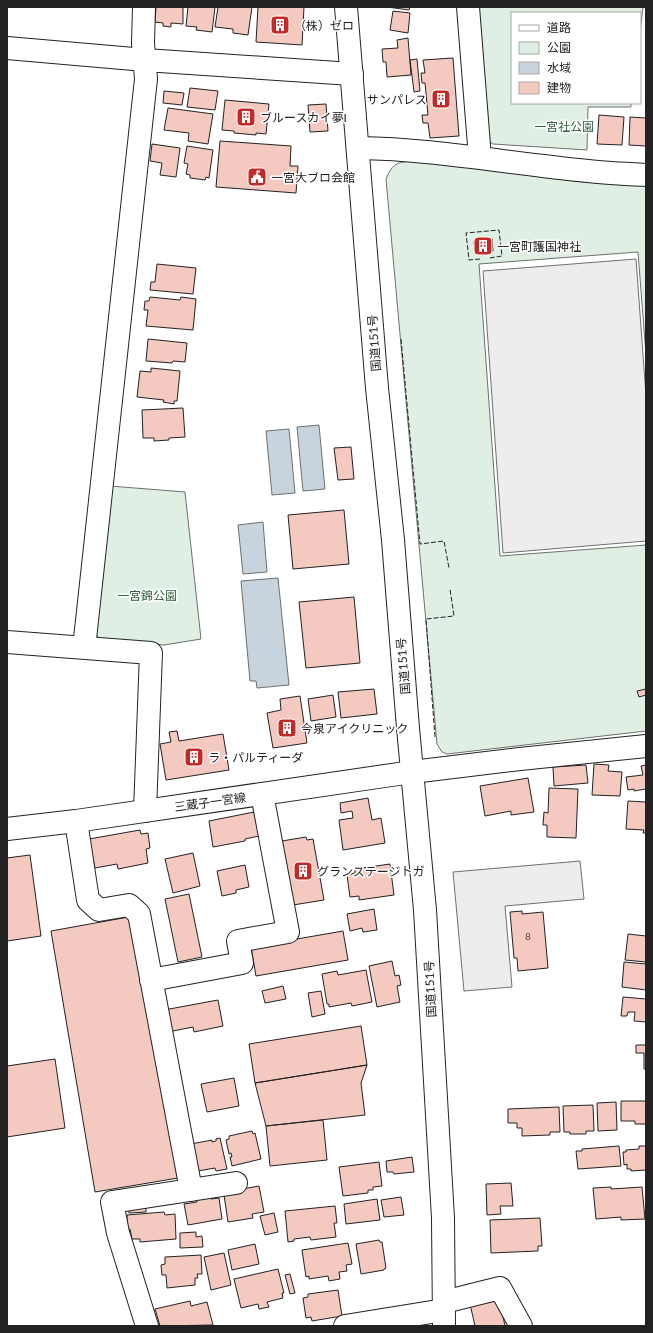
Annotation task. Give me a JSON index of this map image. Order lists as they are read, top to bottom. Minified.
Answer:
{"streets":{"main road":["国道151号","三蔵子一宮線"]},"crossings":[["国道151号","三蔵子一宮線"]],"parks":["一宮社公園","一宮錦公園"],"places":{"building":["（株）ゼロ","サンパレス","ブルースカイ夢I","一宮町護国神社","今泉アイクリニック","ラ・パルティーダ","グランステージトガ"],"public building":["一宮大ブロ会館"]},"house_numbers":["8"],"legend":["道路","公園","水域","建物"]}
